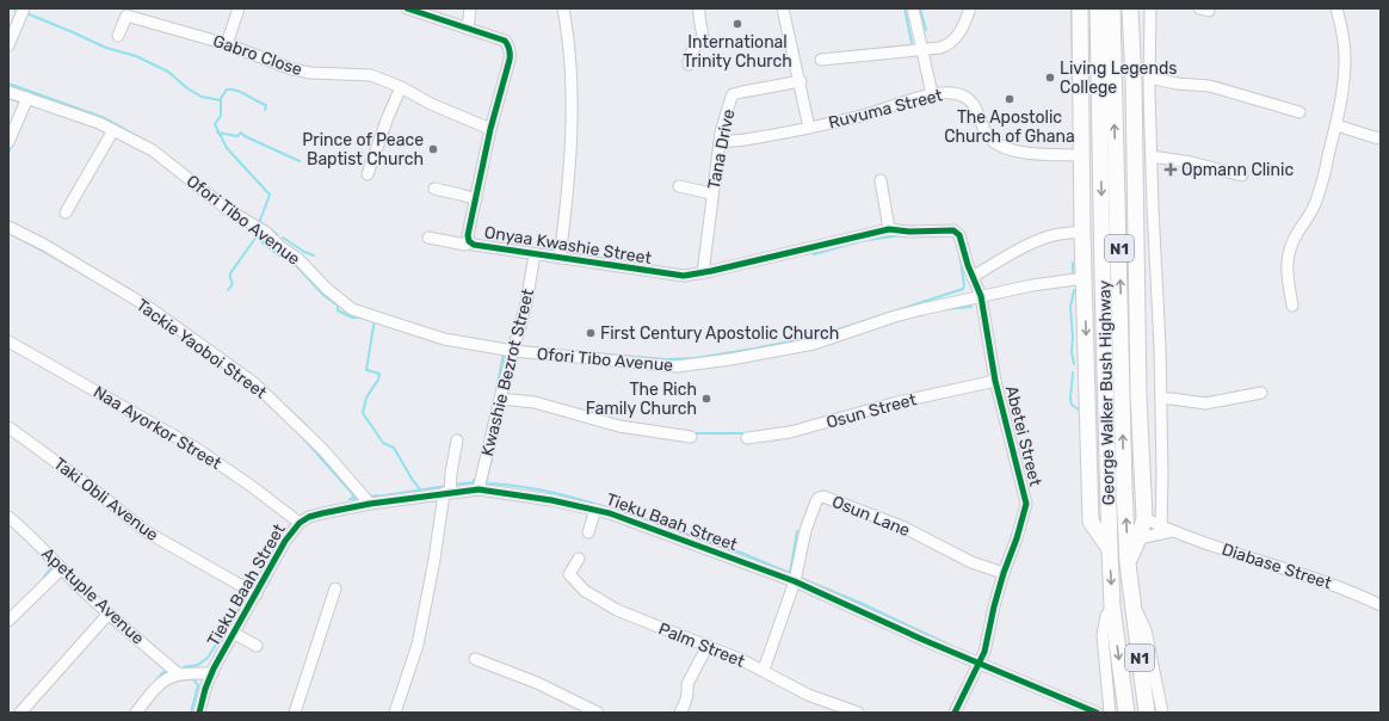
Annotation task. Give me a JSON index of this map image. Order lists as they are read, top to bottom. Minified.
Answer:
{"streets":{"highway":["N1","George Walker Bush Highway"],"street":["Gabro Close","Ruvuma Street","Tana Drive","Ofori Tibo Avenue","Onyaa Kwashie Street","Tackie Yaoboi Street","Kwashie Bezrot Street","Osun Street","Naa Ayorkor Street","Abetei Street","Taki Obli Avenue","Osun Lane","Tieku Baah Street","Diabase Street","Apetuple Avenue","Palm Street"]},"crossings":[["Gabro Close","Onyaa Kwashie Street"],["Ruvuma Street","Tana Drive"],["Tana Drive","Onyaa Kwashie Street"],["Ofori Tibo Avenue","Kwashie Bezrot Street"],["Ofori Tibo Avenue","Abetei Street"],["Onyaa Kwashie Street","Kwashie Bezrot Street"],["Onyaa Kwashie Street","Abetei Street"],["Tackie Yaoboi Street","Tieku Baah Street"],["Kwashie Bezrot Street","Tieku Baah Street"],["George Walker Bush Highway","Tieku Baah Street"],["Osun Street","Abetei Street"],["Naa Ayorkor Street","Tieku Baah Street"],["Abetei Street","Osun Lane"],["Abetei Street","Tieku Baah Street"],["Taki Obli Avenue","Tieku Baah Street"],["Osun Lane","Tieku Baah Street"]],"places":{"other":["International Trinity Church","Living Legends College","The Apostolic Church of Ghana","Prince of Peace Baptist Church","First Century Apostolic Church","The Rich Family Church"],"health":["Opmann Clinic"]}}
